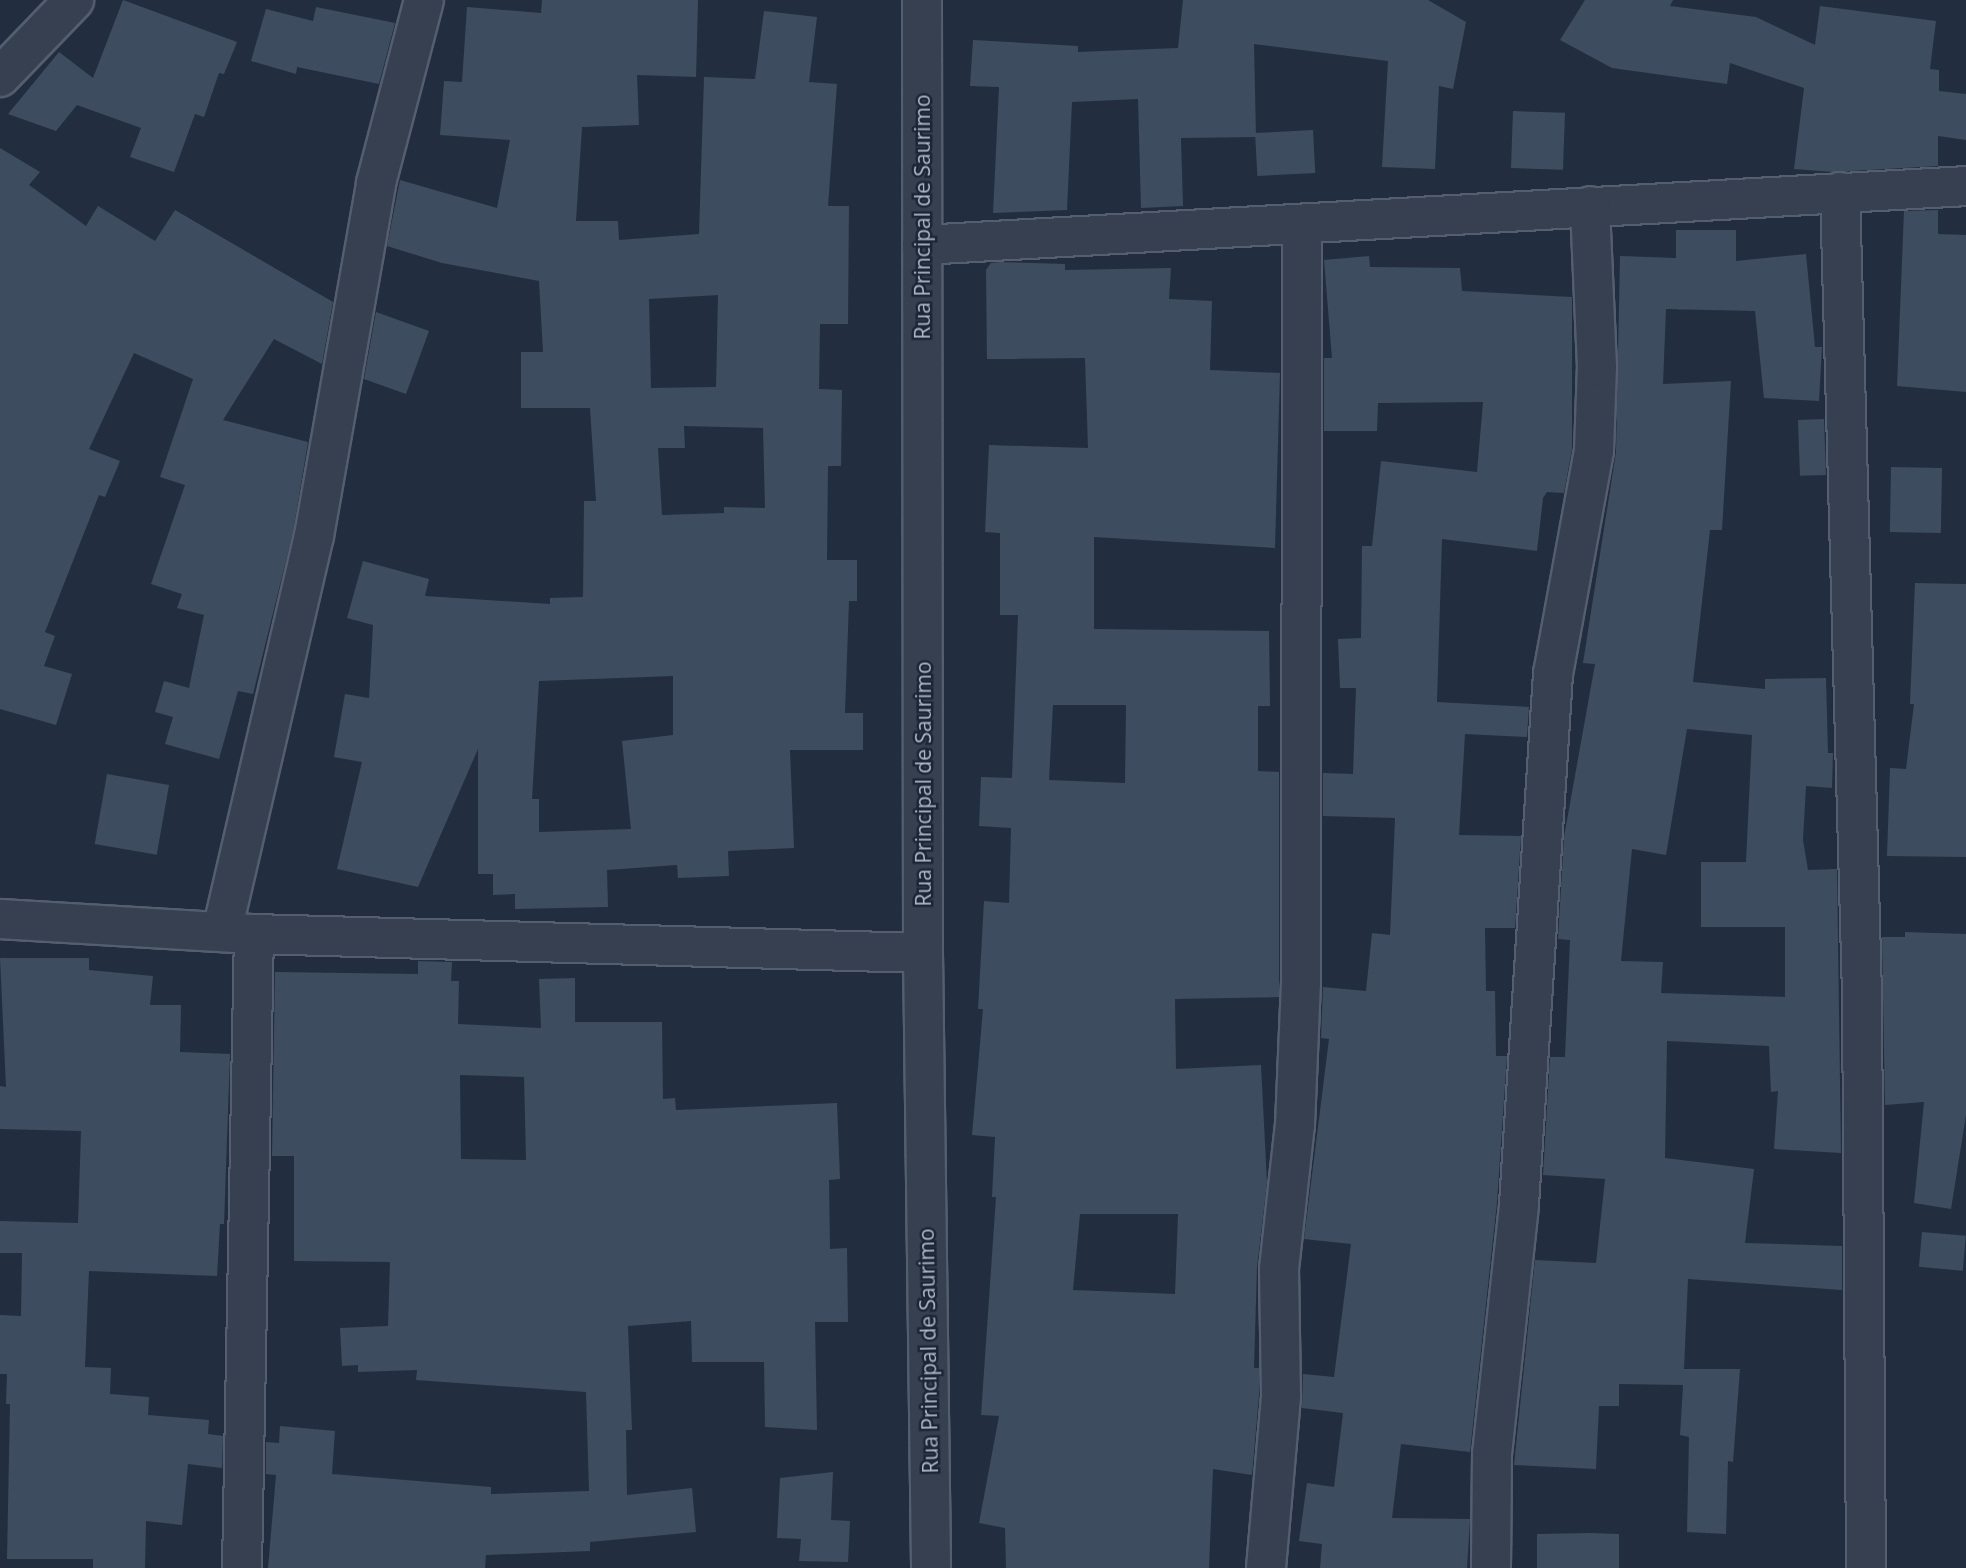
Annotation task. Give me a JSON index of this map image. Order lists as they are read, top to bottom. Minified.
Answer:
{"streets":{"street":["Rua Principal de Saurimo"]}}
